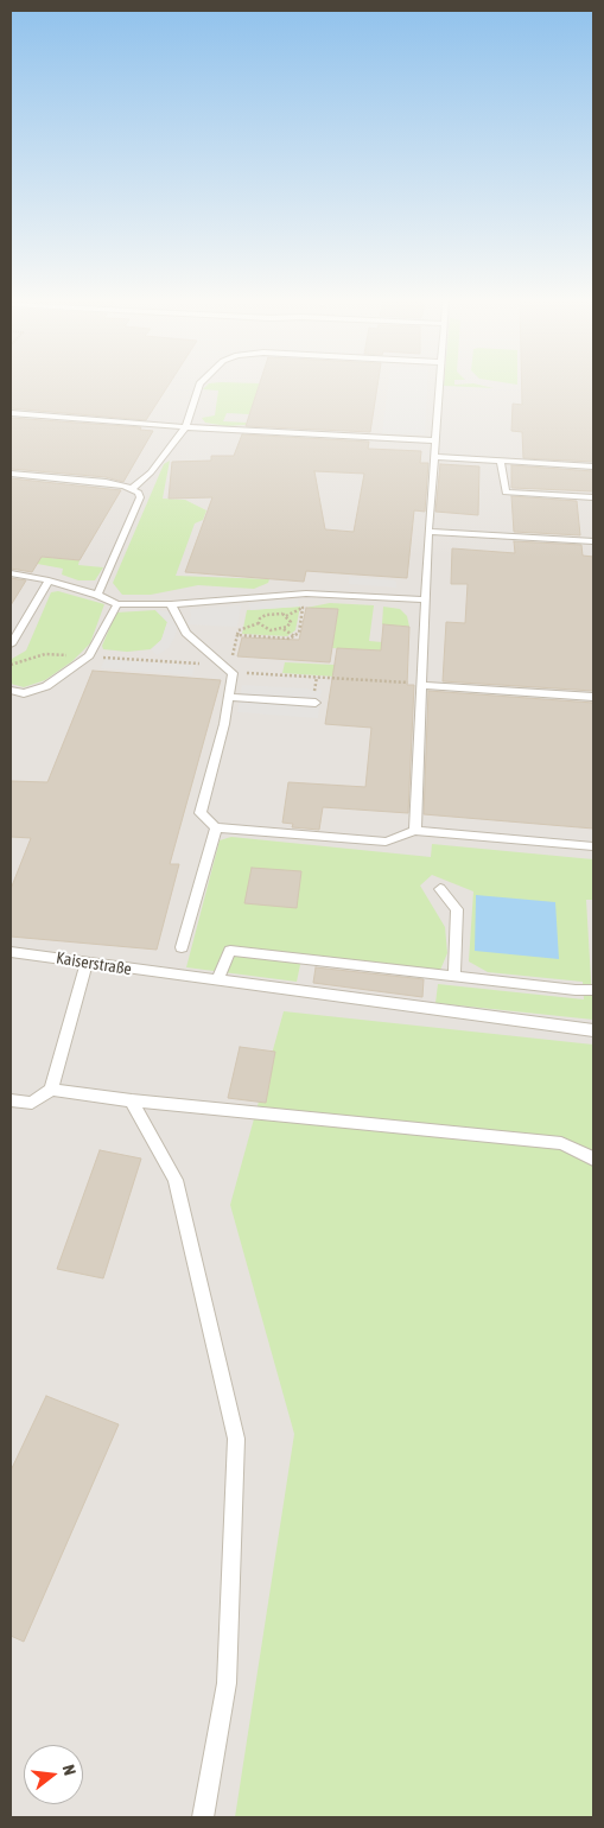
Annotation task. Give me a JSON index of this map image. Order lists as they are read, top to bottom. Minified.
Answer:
{"streets":{"lane":["Kaiserstraße"]},"north":"right"}
